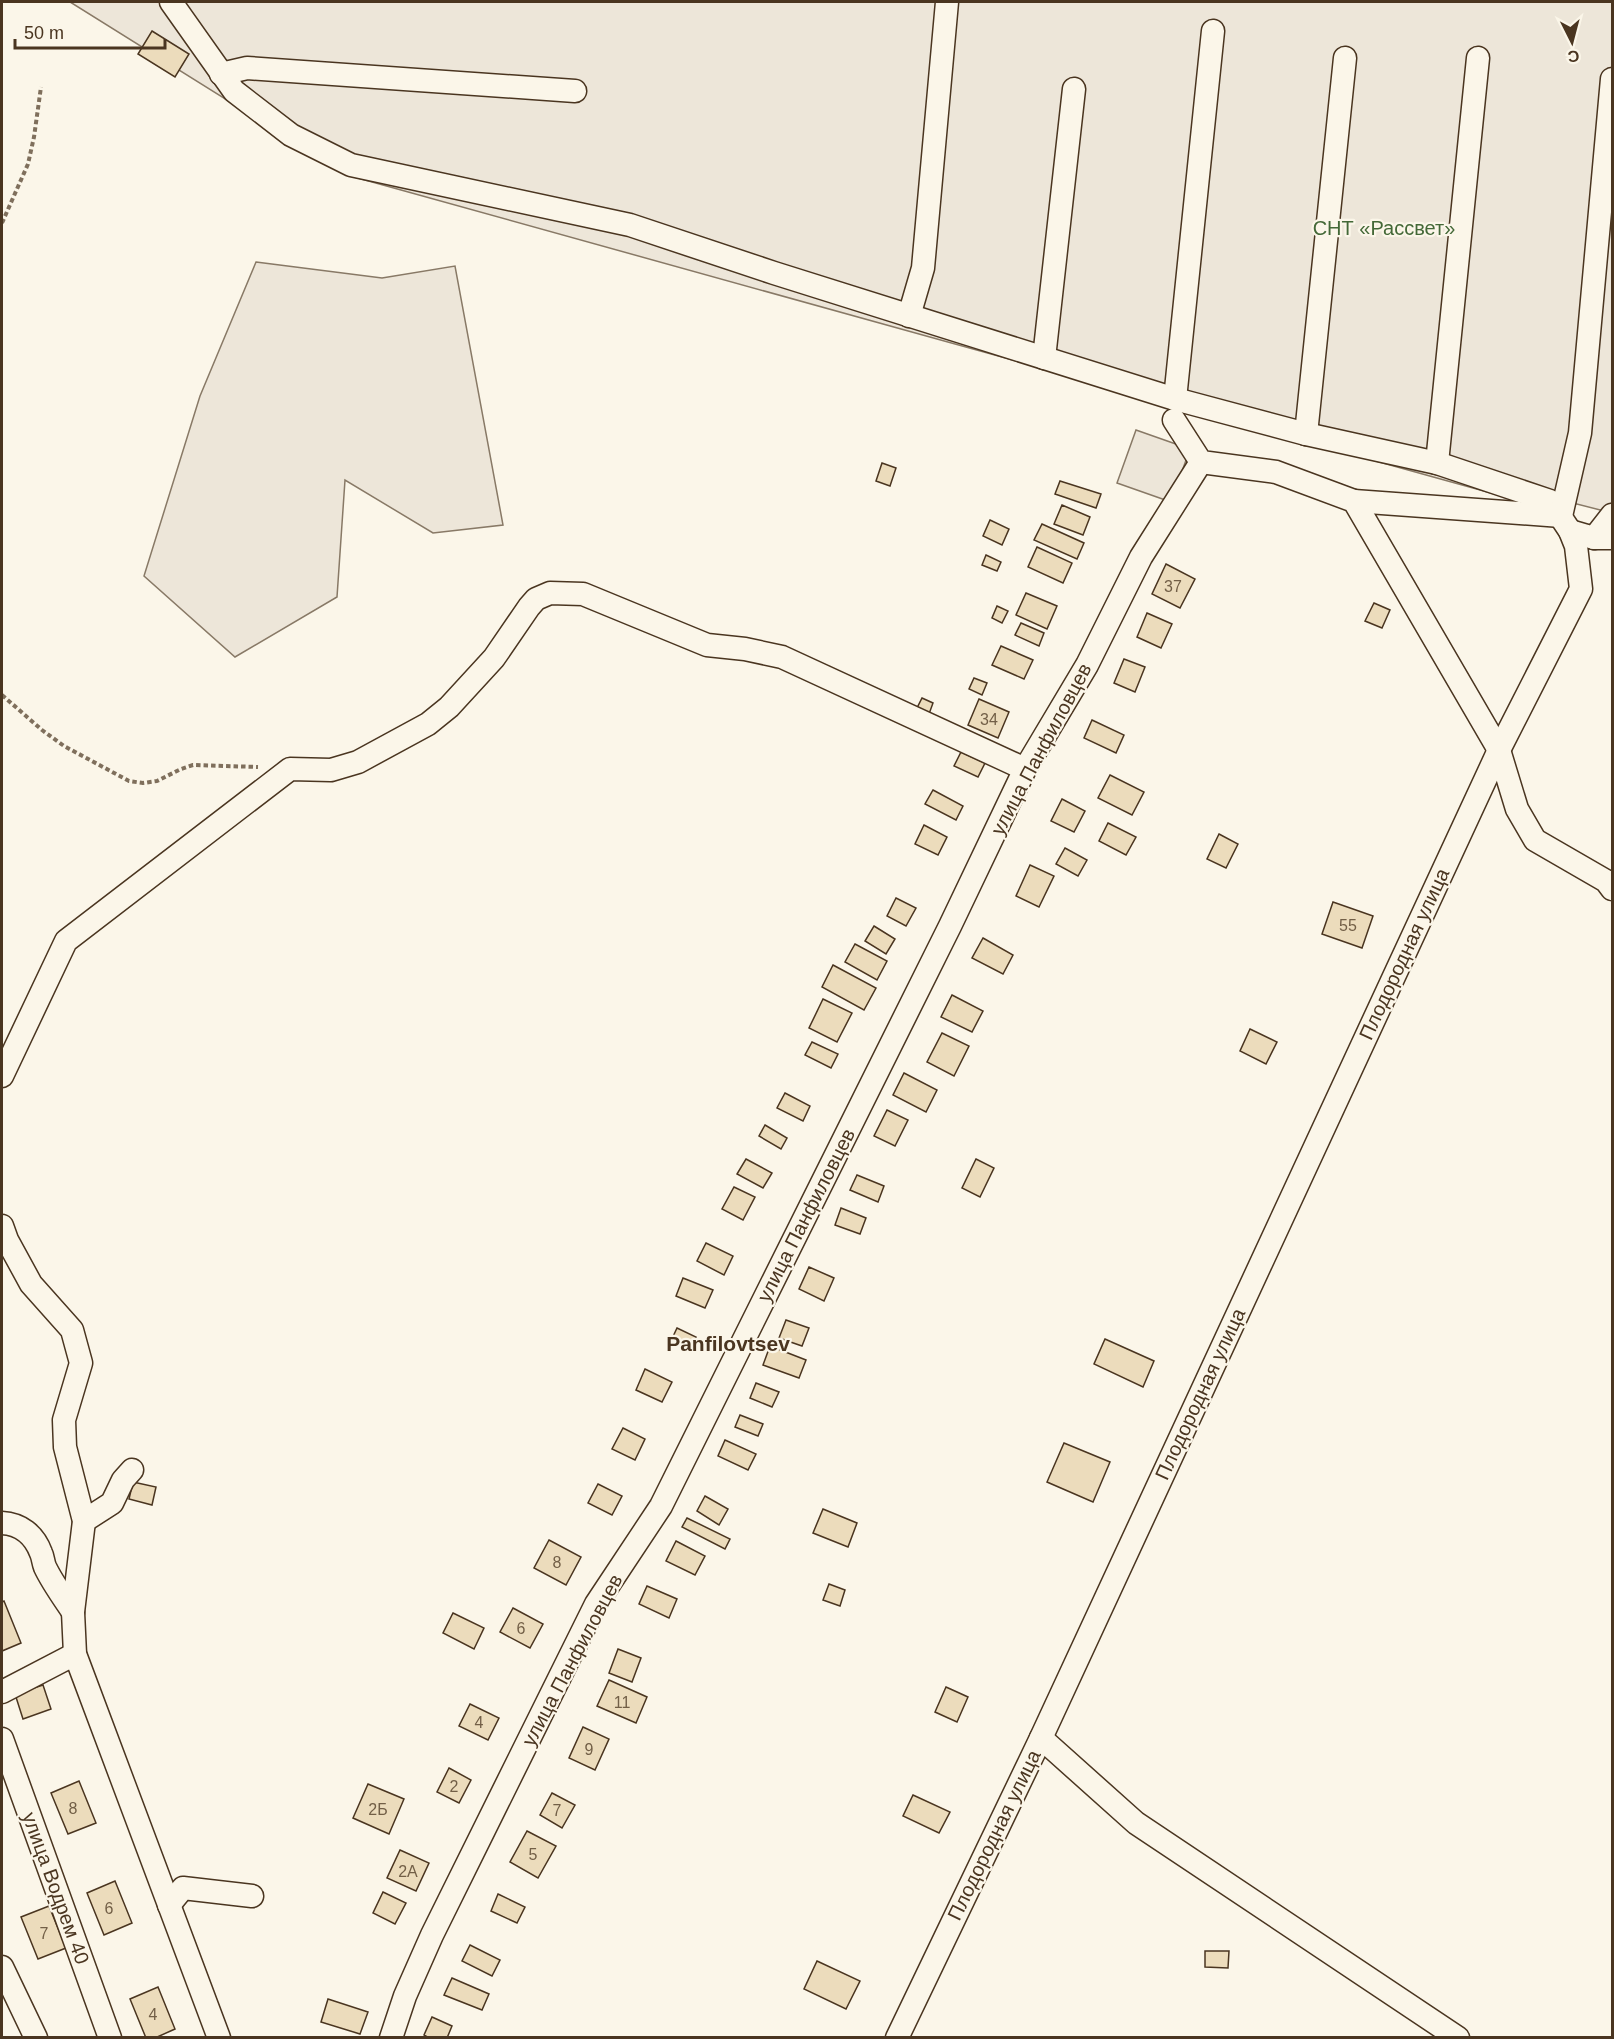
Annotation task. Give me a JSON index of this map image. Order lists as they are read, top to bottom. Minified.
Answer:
{"streets":{"street":["улица Панфиловцев","Плодородная улица","улица Водрем 40"]},"districts":["Panfilovtsev"],"parks":["СНТ «Рассвет»"],"house_numbers":["37","34","55","8","6","11","4","9","2","8","2Б","7","5","2А","6","7","4"],"scale_bar":"50 m","north":"bottom"}
